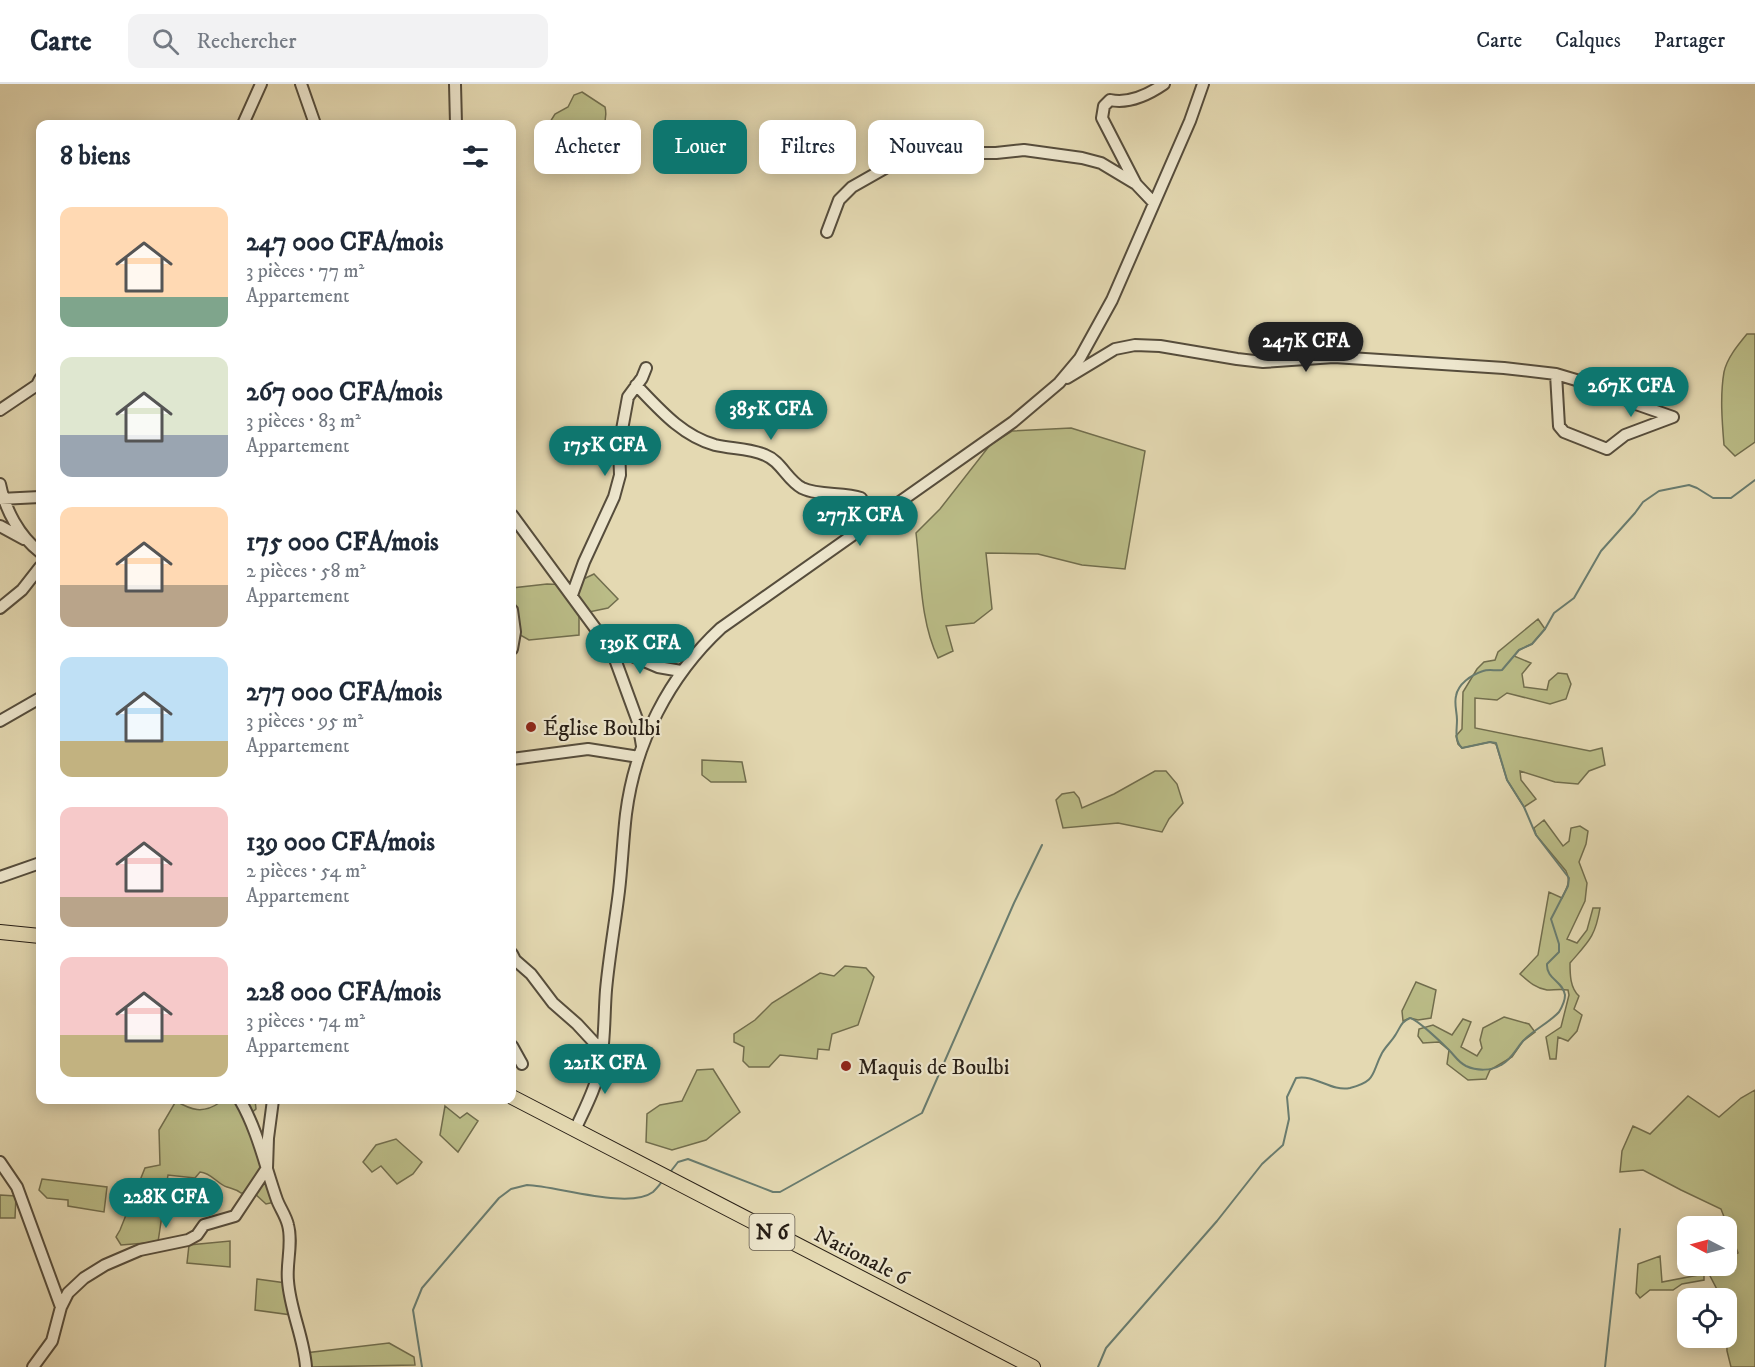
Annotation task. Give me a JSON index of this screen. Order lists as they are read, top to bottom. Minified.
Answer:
{"streets":{"main road":["N 6","Nationale 6"]},"places":["Église Boulbi","Maquis de Boulbi"],"north":"left","page":{"header":"Carte","search":"Rechercher","nav":["Carte","Calques","Partager"],"chip":["Acheter","Louer","Filtres","Nouveau"],"heading":"8 biens","list":[{"name":"247 000 CFA/mois","note":"3 pièces · 77 m² · Appartement"},{"name":"267 000 CFA/mois","note":"3 pièces · 83 m² · Appartement"},{"name":"175 000 CFA/mois","note":"2 pièces · 58 m² · Appartement"},{"name":"277 000 CFA/mois","note":"3 pièces · 95 m² · Appartement"},{"name":"139 000 CFA/mois","note":"2 pièces · 54 m² · Appartement"},{"name":"228 000 CFA/mois","note":"3 pièces · 74 m² · Appartement"}],"price":["247K CFA","267K CFA","385K CFA","175K CFA","277K CFA","139K CFA","221K CFA","228K CFA"]}}
